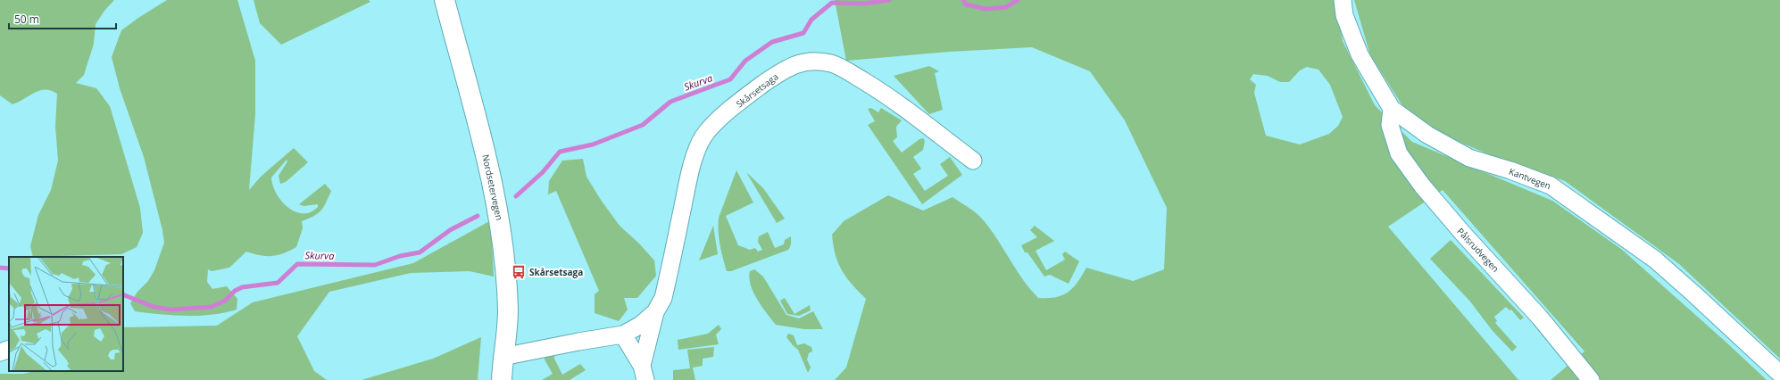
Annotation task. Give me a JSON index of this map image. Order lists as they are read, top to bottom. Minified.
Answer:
{"streets":{"main road":["Nordsetervegen"],"street":["Skårsetsaga","Kantvegen","Pålsrudvegen"]},"crossings":[["Skårsetsaga","Nordsetervegen"],["Kantvegen","Pålsrudvegen"]],"water":["Skurva"],"places":{"bus stop":["Skårsetsaga"]},"scale_bar":"50 m"}
